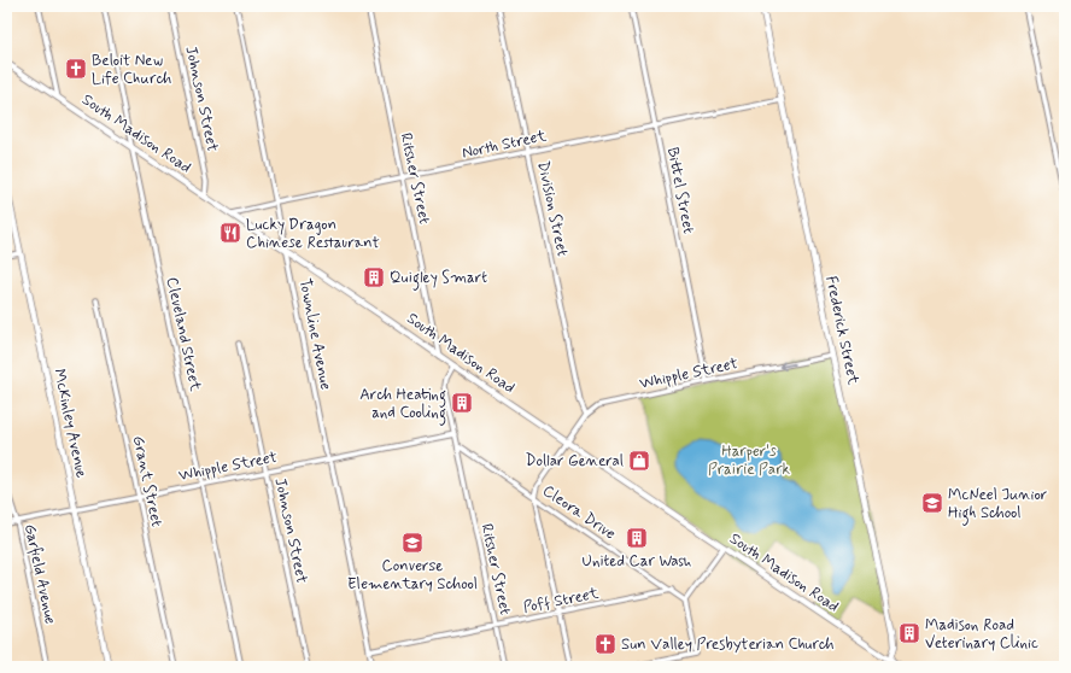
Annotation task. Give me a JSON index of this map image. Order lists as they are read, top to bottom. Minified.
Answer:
{"streets":{"street":["Johnson Street","South Madison Road","North Street","Ritsher Street","Bittel Street","Division Street","Frederick Street","Cleveland Street","Townline Avenue","Whipple Street","McKinley Avenue","Grant Street","Cleora Drive","Garfield Avenue","Poff Street"]},"crossings":[["Johnson Street","South Madison Road"],["Johnson Street","Whipple Street"],["South Madison Road","North Street"],["South Madison Road","Ritsher Street"],["South Madison Road","Frederick Street"],["South Madison Road","Cleveland Street"],["South Madison Road","Townline Avenue"],["South Madison Road","Whipple Street"],["North Street","Ritsher Street"],["North Street","Bittel Street"],["North Street","Division Street"],["North Street","Frederick Street"],["North Street","Townline Avenue"],["Ritsher Street","Whipple Street"],["Ritsher Street","Cleora Drive"],["Ritsher Street","Poff Street"],["Bittel Street","Whipple Street"],["Division Street","Whipple Street"],["Frederick Street","Whipple Street"],["Cleveland Street","Whipple Street"],["Townline Avenue","Whipple Street"],["Townline Avenue","Poff Street"],["Whipple Street","McKinley Avenue"],["Whipple Street","Grant Street"],["Whipple Street","Cleora Drive"],["Whipple Street","Garfield Avenue"],["Cleora Drive","Poff Street"]],"parks":["Harper's Prairie Park"],"places":{"church":["Beloit New Life Church","Sun Valley Presbyterian Church"],"restaurant":["Lucky Dragon Chinese Restaurant"],"building":["Quigley Smart","Arch Heating and Cooling","United Car Wash","Madison Road Veterinary Clinic"],"shop":["Dollar General"],"school or university":["McNeel Junior High School","Converse Elementary School"]}}
